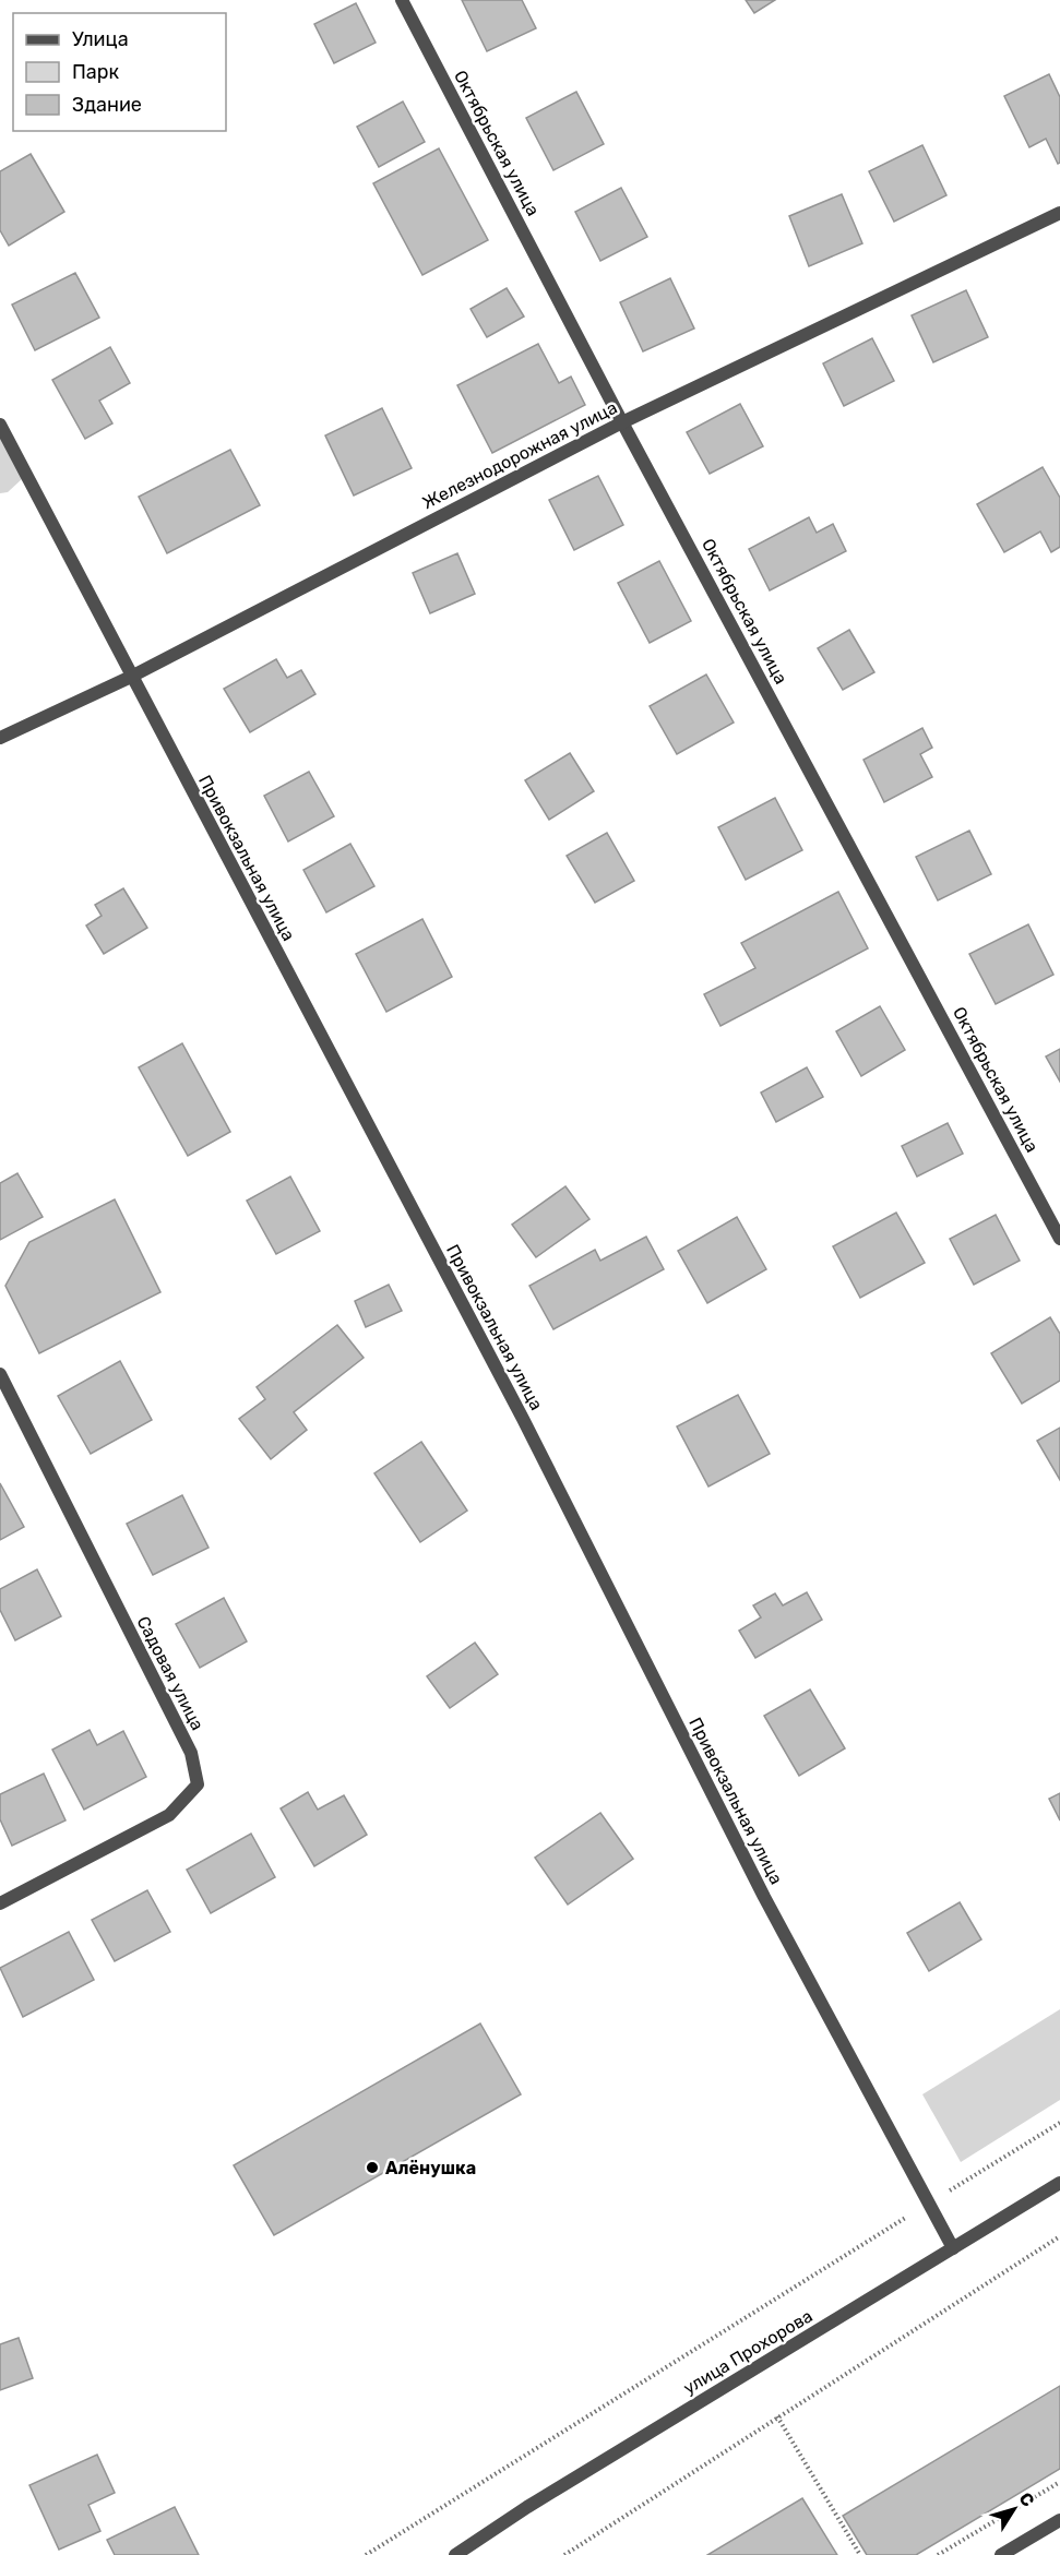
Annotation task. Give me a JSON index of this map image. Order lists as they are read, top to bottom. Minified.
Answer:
{"streets":{"street":["Октябрьская улица","Железнодорожная улица","Привокзальная улица","Садовая улица","улица Прохорова"]},"crossings":[["Октябрьская улица","Железнодорожная улица"],["Железнодорожная улица","Привокзальная улица"],["Привокзальная улица","улица Прохорова"]],"places":["Алёнушка"],"legend":["Улица","Парк","Здание"],"north":"top right"}
